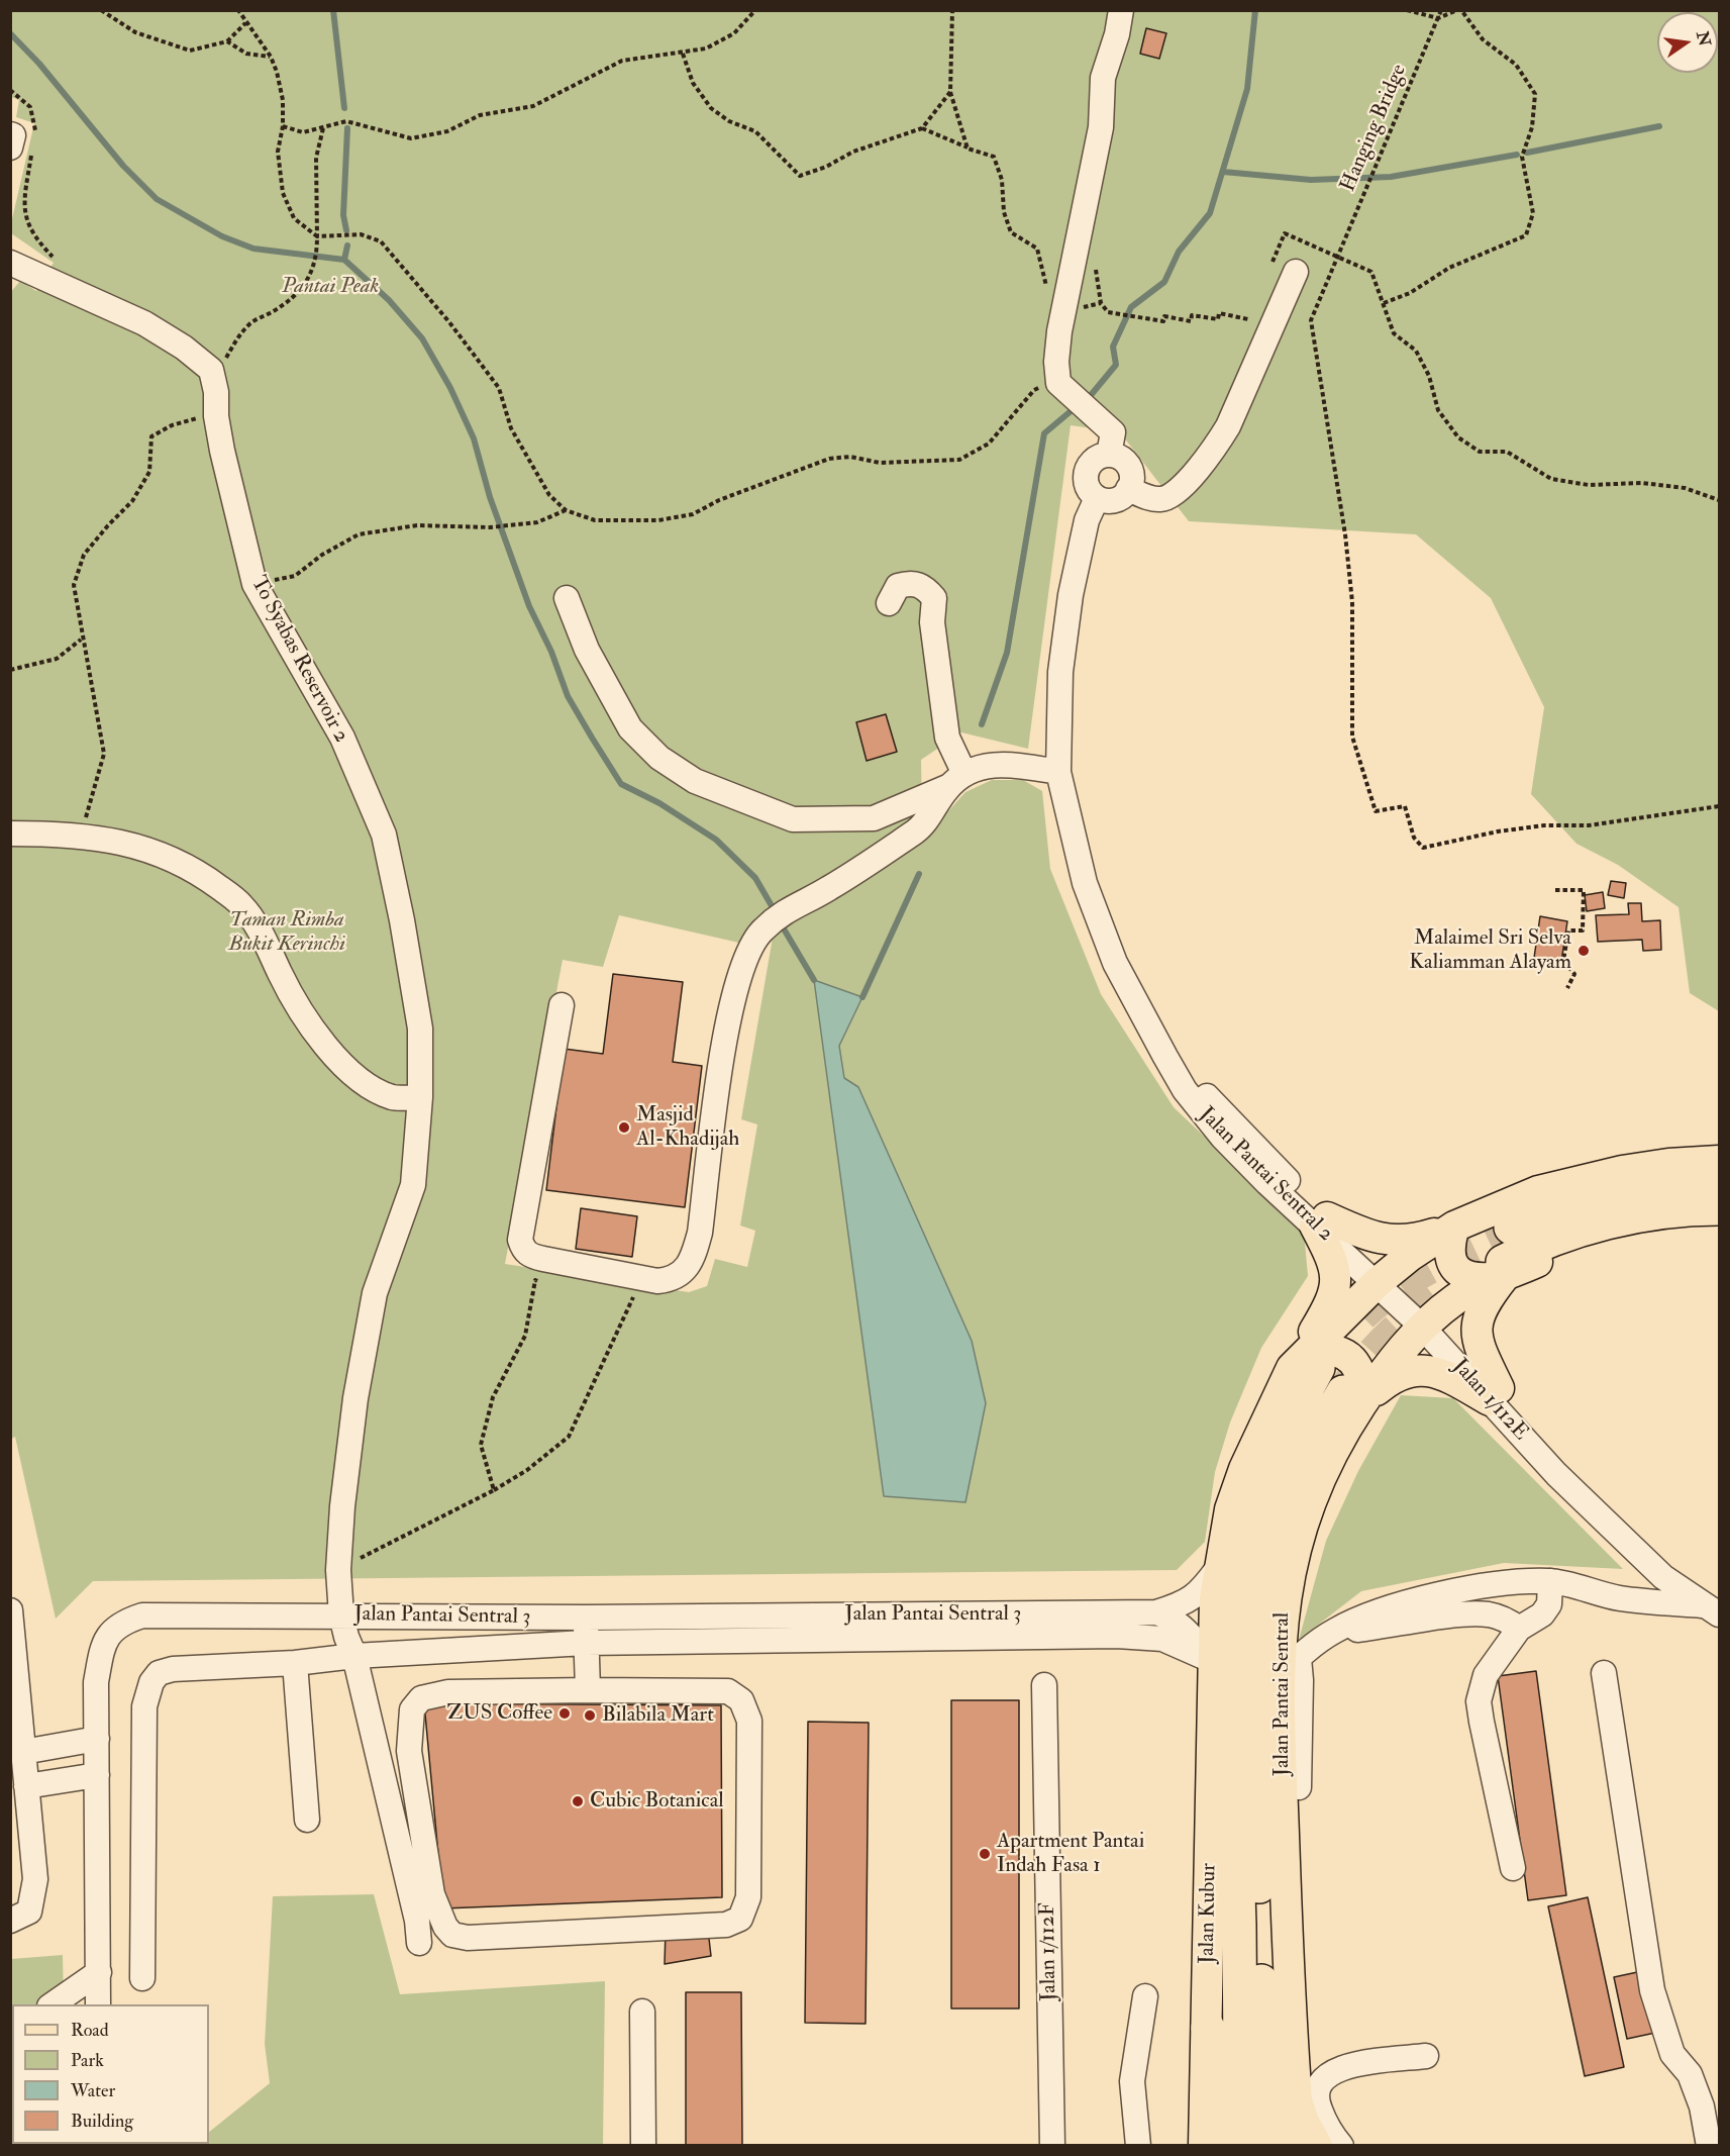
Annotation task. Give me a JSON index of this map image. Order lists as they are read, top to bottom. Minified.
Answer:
{"streets":{"main road":["Jalan Pantai Sentral","Jalan Kubur"],"street":["To Syabas Reservoir 2","Jalan Pantai Sentral 2","Jalan 1/112E","Jalan Pantai Sentral 3","Jalan 1/112F"],"path":["Hanging Bridge"]},"crossings":[["To Syabas Reservoir 2","Jalan Pantai Sentral 3"],["Jalan Pantai Sentral 2","Jalan 1/112E"],["Jalan 1/112E","Jalan Pantai Sentral"],["Jalan Pantai Sentral 3","Jalan Kubur"]],"parks":["Pantai Peak","Taman Rimba Bukit Kerinchi"],"places":["Malaimel Sri Selva Kaliamman Alayam","Masjid Al-Khadijah","ZUS Coffee","Bilabila Mart","Cubic Botanical","Apartment Pantai Indah Fasa 1"],"legend":["Road","Park","Water","Building"],"north":"right"}
